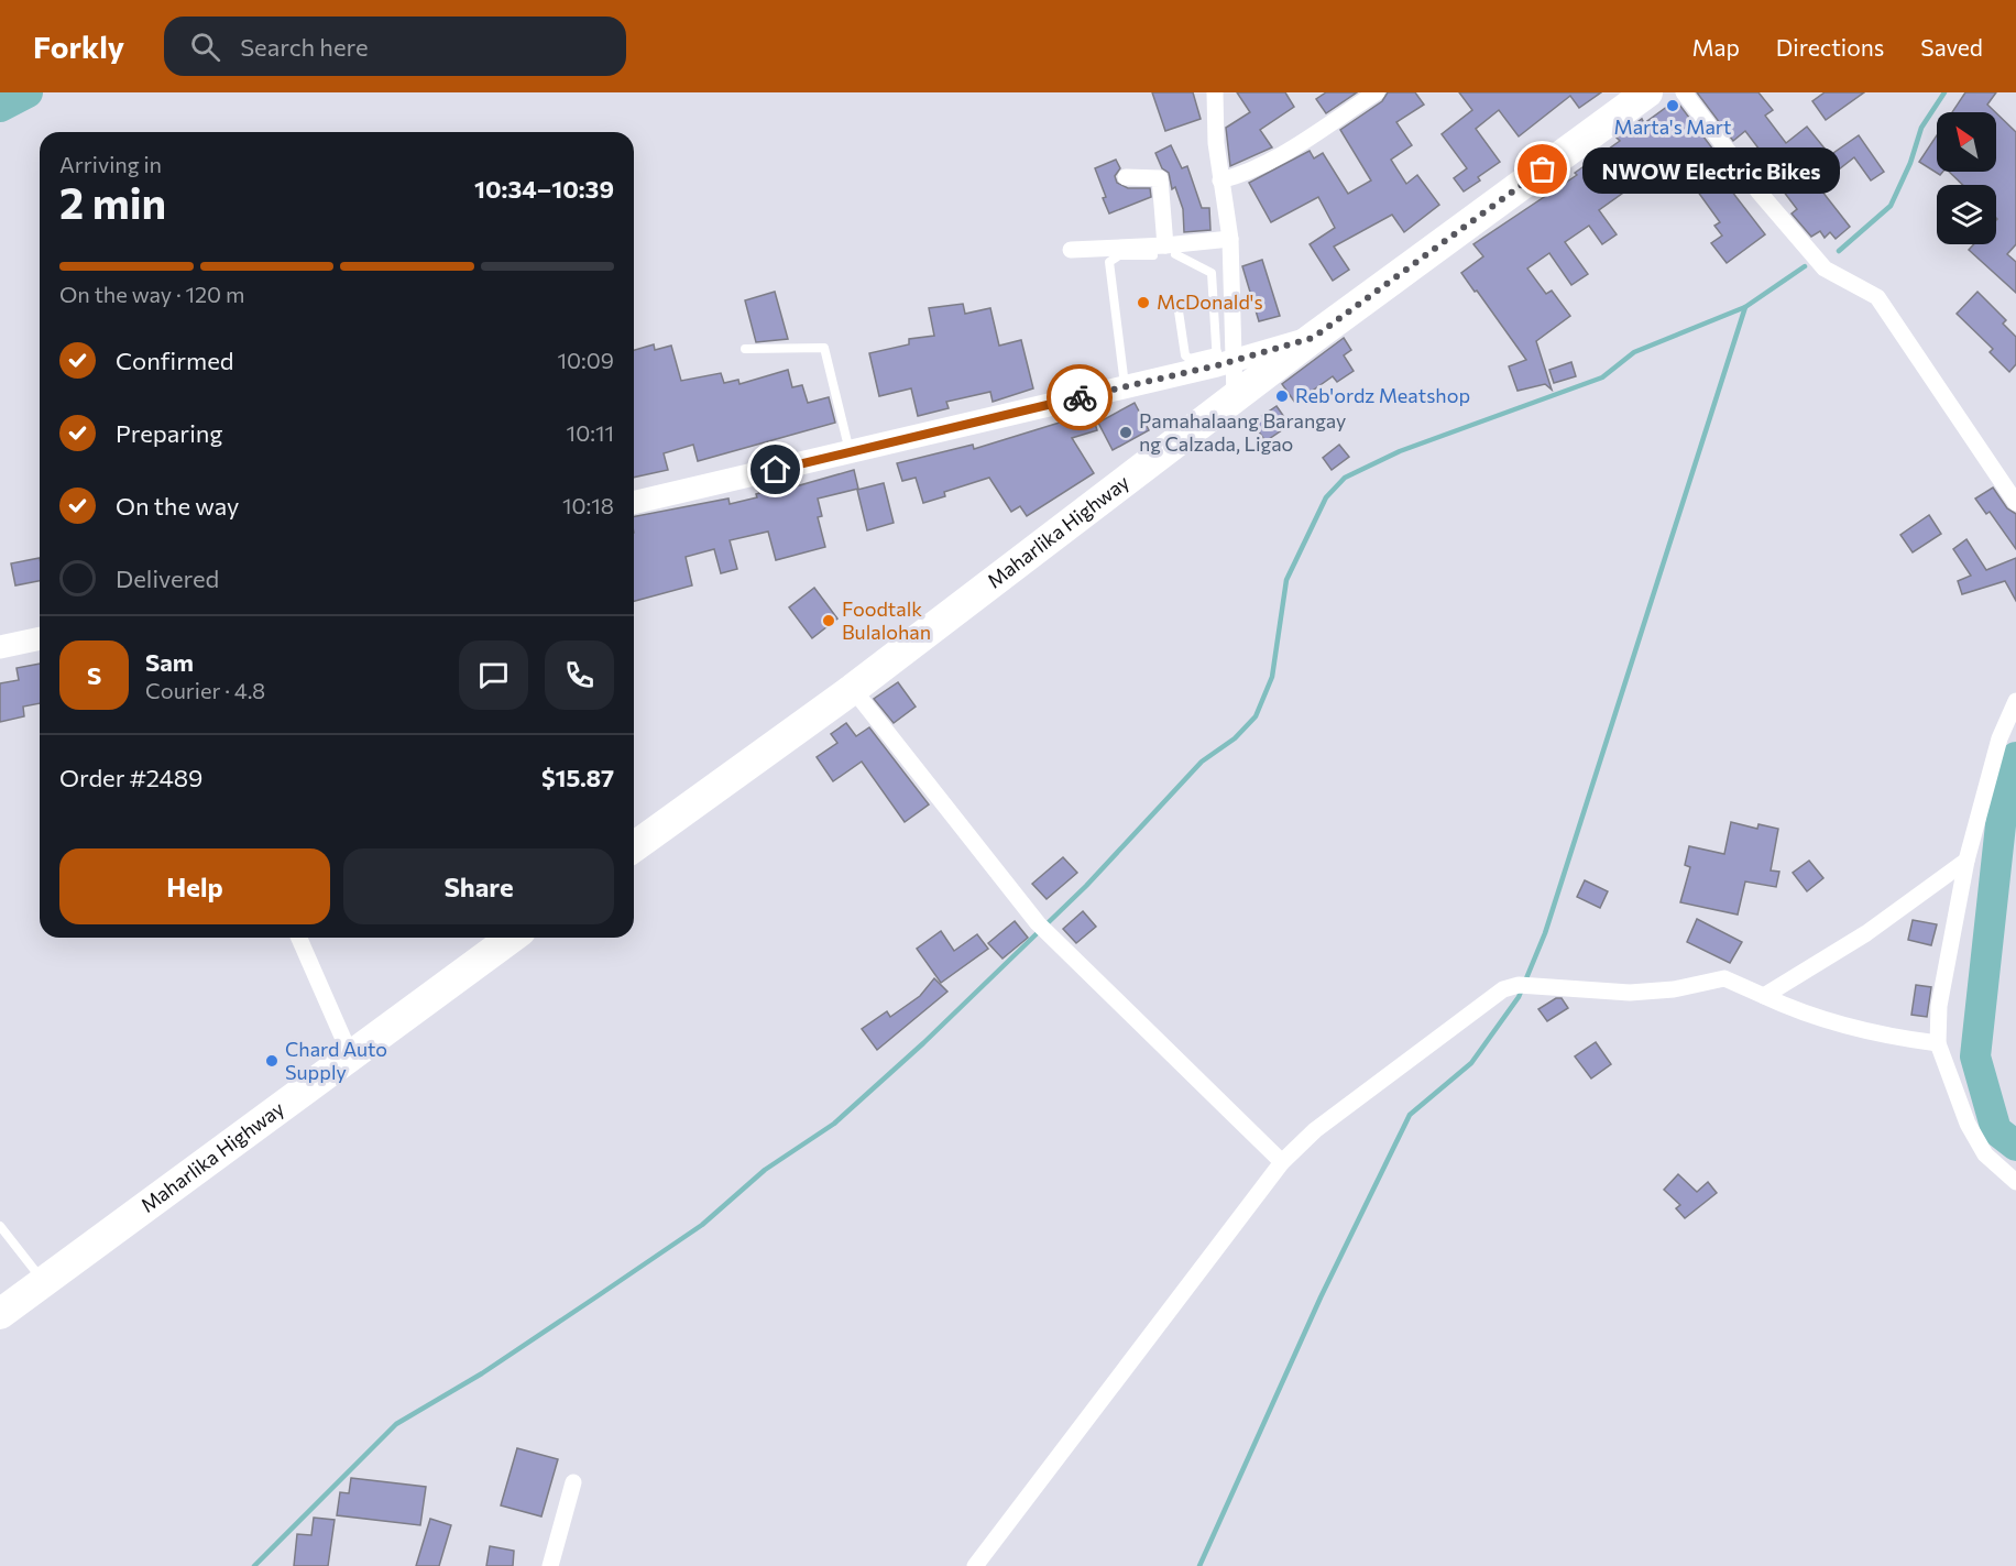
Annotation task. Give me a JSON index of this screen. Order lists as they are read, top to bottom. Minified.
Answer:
{"streets":{"highway":["Maharlika Highway"]},"places":["Marta's Mart","NWOW Electric Bikes","McDonald's","Reb'ordz Meatshop","Pamahalaang Barangay ng Calzada, Ligao","Foodtalk Bulalohan","Chard Auto Supply"],"north":"top left","page":{"header":"Forkly","search":"Search here","nav":["Map","Directions","Saved"],"heading":["2 min","Arriving in","10:34–10:39"],"panel":["Sam","Courier · 4.8","Order #2489","$15.87"],"bubble":"NWOW Electric Bikes","bar":"On the way · 120 m","list":[["Confirmed","10:09"],["Preparing","10:11"],["On the way","10:18"],"Delivered"],"round":"S","buttons":["Help","Share"]}}
